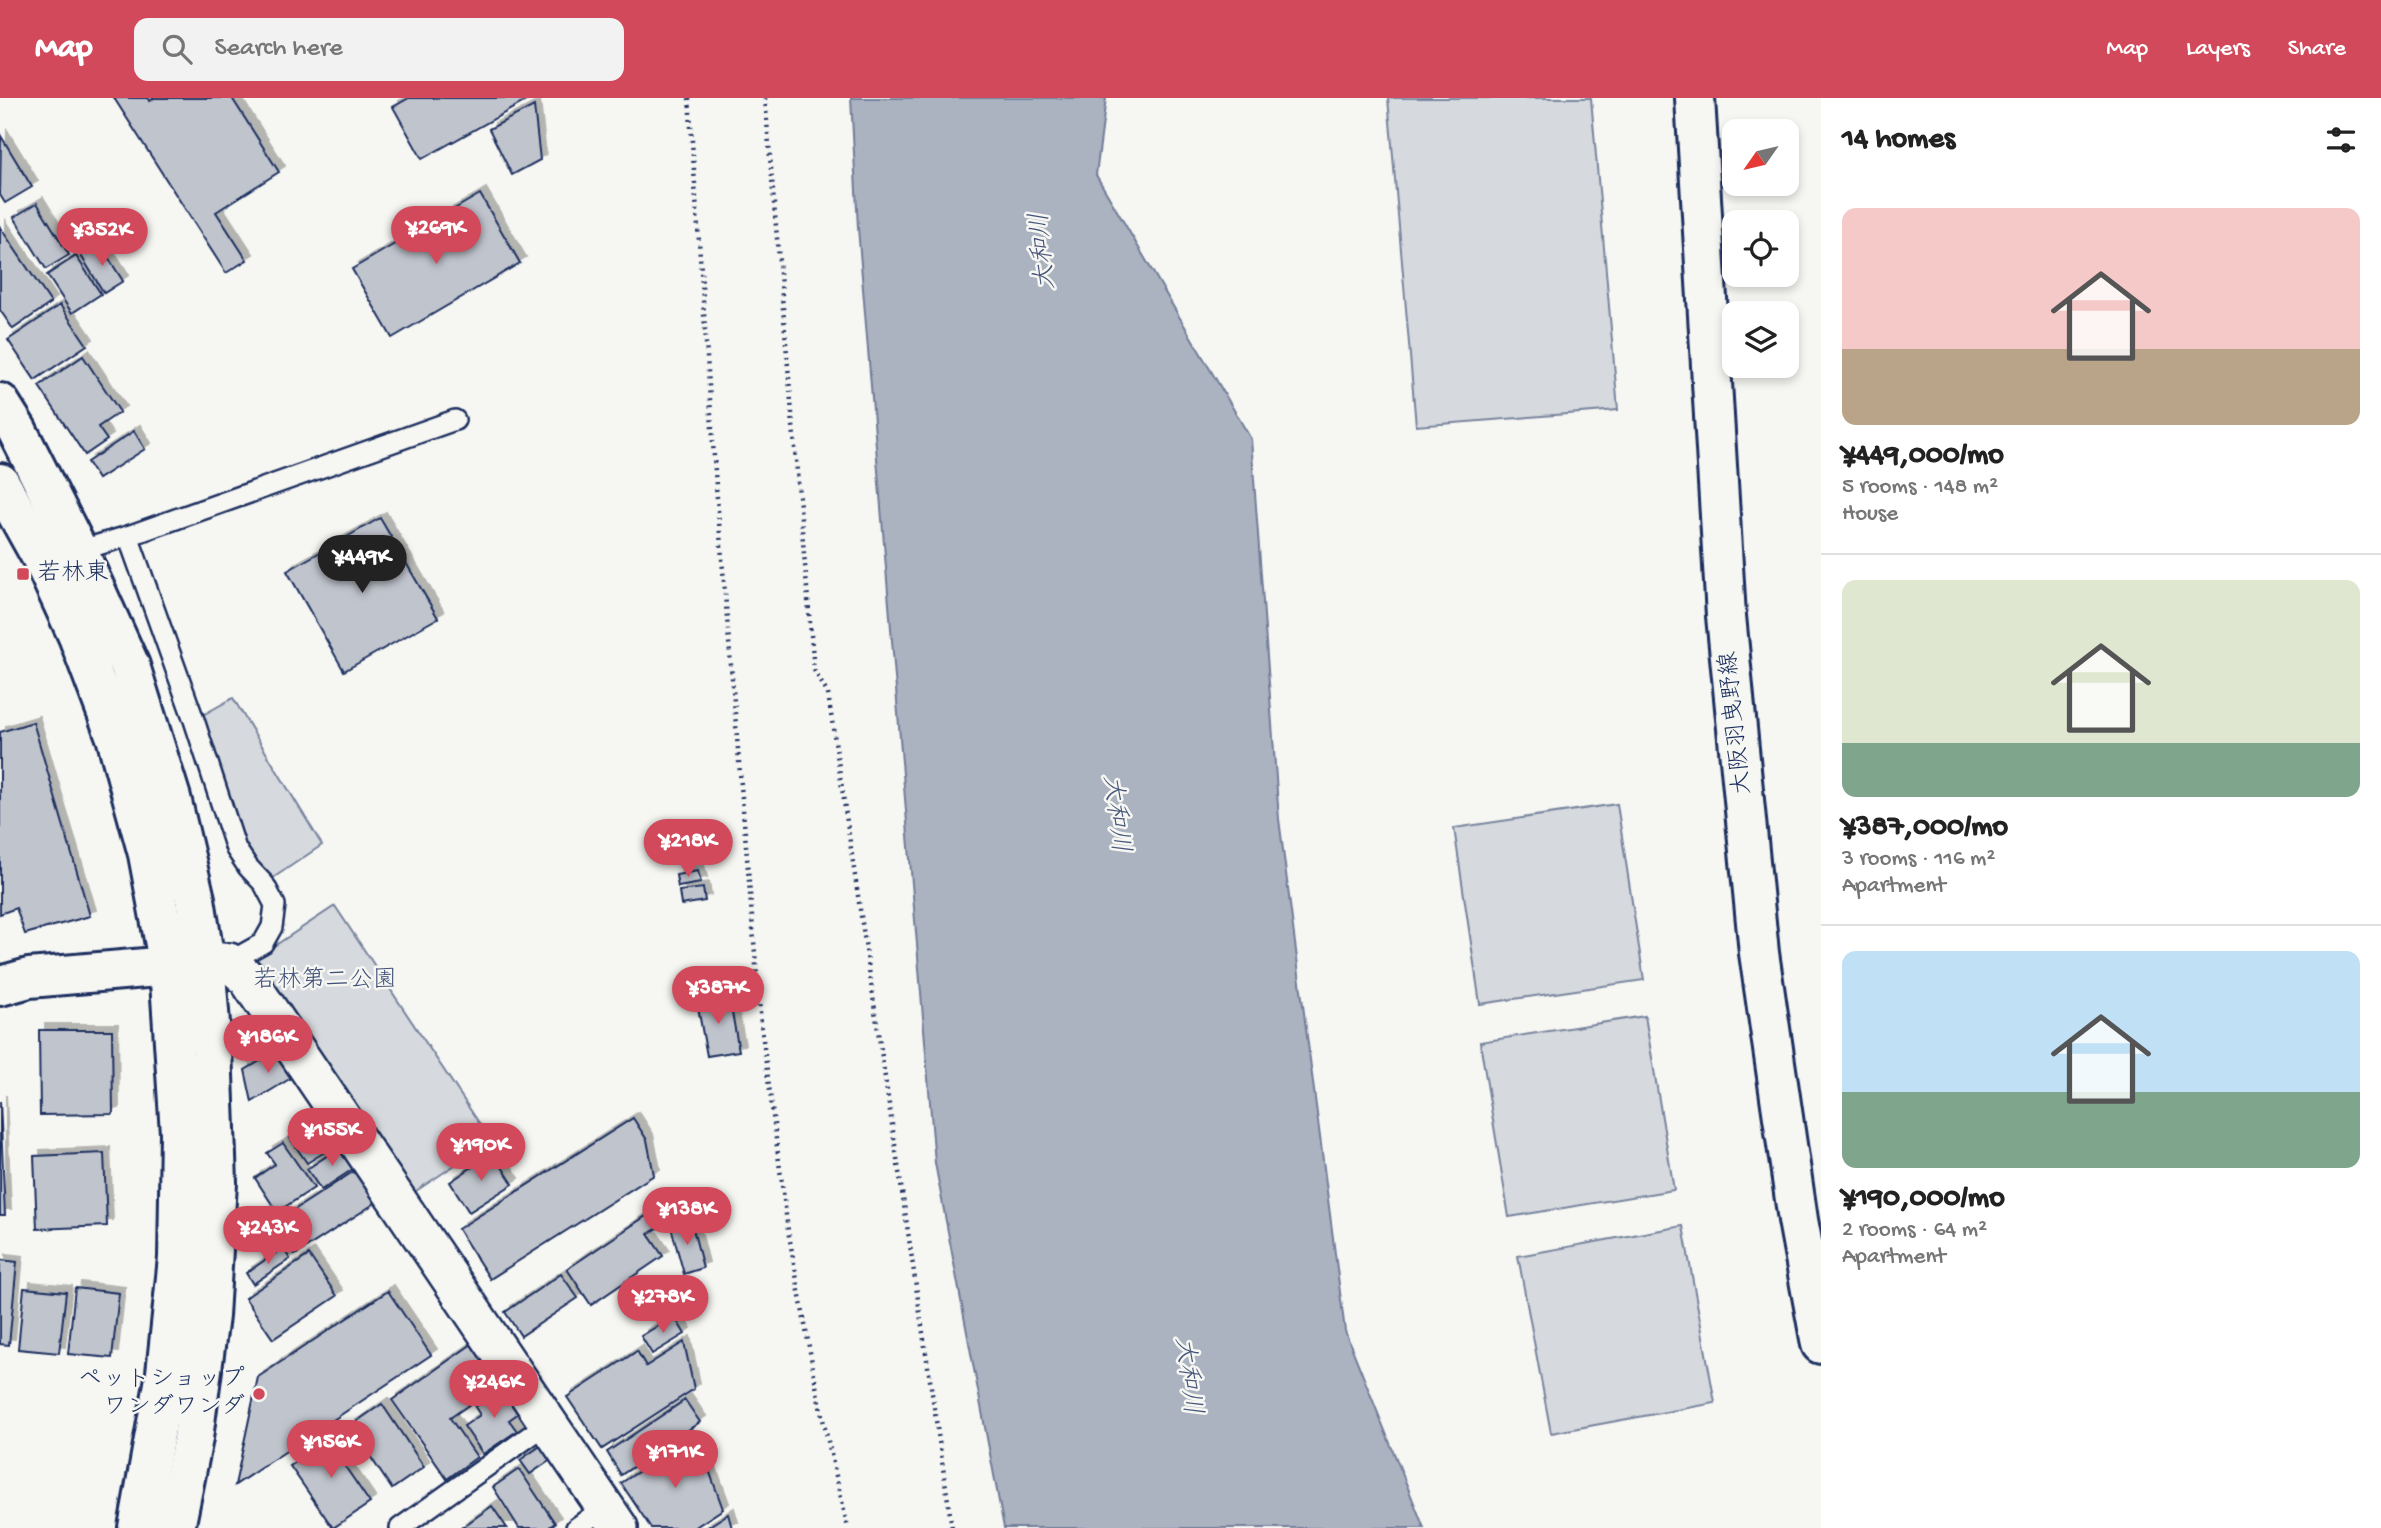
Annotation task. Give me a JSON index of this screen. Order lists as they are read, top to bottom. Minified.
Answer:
{"streets":{"street":["大阪羽曳野線"]},"water":["大和川"],"parks":["若林第二公園"],"places":{"transit":["若林東"],"other":["ペットショップ ワンダワンダ"]},"north":"bottom left","page":{"header":"Map","search":"Search here","nav":["Map","Layers","Share"],"heading":"14 homes","list":[{"name":"¥449,000/mo","note":"5 rooms · 148 m² · House"},{"name":"¥387,000/mo","note":"3 rooms · 116 m² · Apartment"},{"name":"¥190,000/mo","note":"2 rooms · 64 m² · Apartment"}],"price":["¥269K","¥352K","¥449K","¥218K","¥387K","¥186K","¥155K","¥190K","¥138K","¥243K","¥278K","¥246K","¥156K","¥171K"]}}
